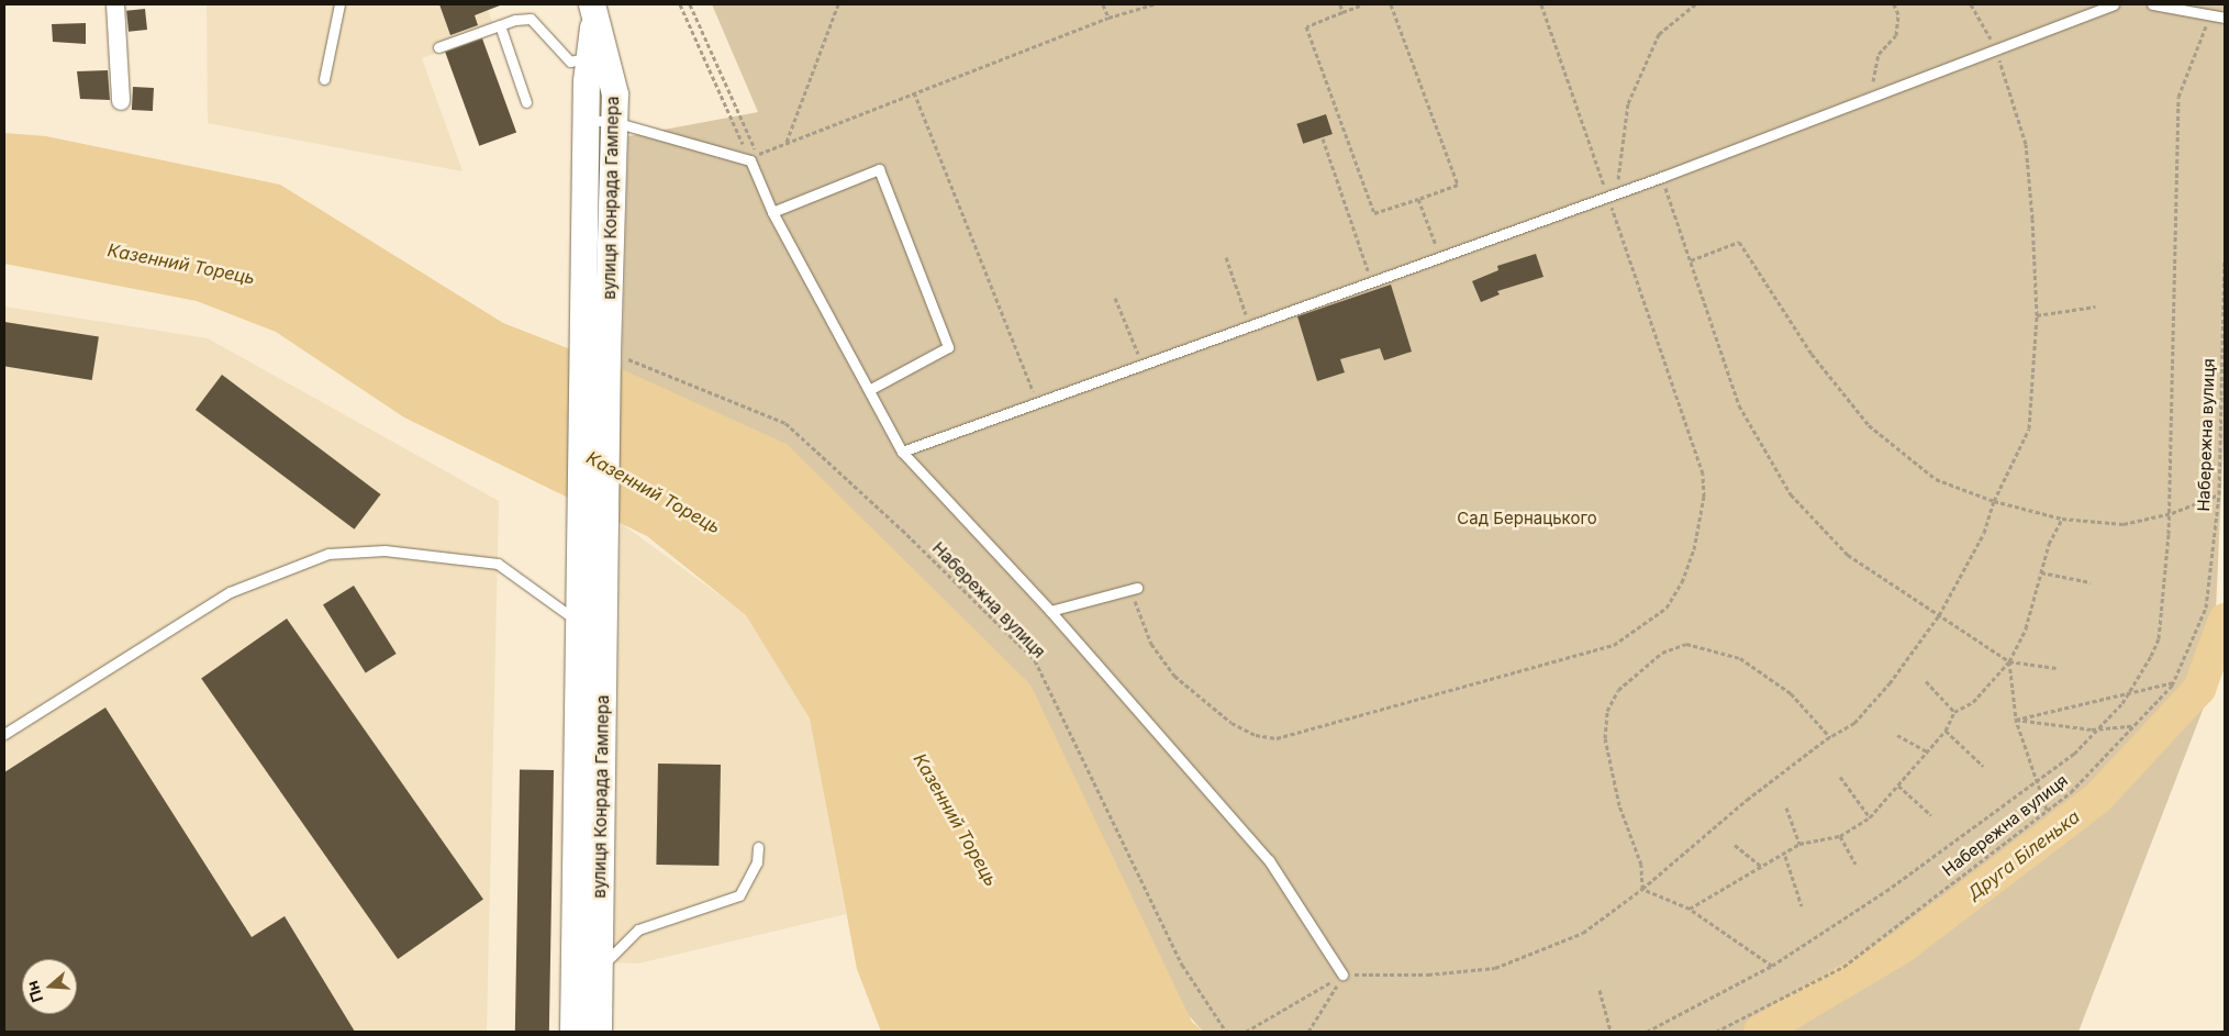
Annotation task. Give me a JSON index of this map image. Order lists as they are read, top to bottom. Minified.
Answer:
{"streets":{"main road":["вулиця Конрада Гампера"],"path":["Набережна вулиця"]},"crossings":[["вулиця Конрада Гампера","Набережна вулиця"]],"water":["Казенний Торець","Друга Біленька"],"parks":["Сад Бернацького"],"north":"left"}
